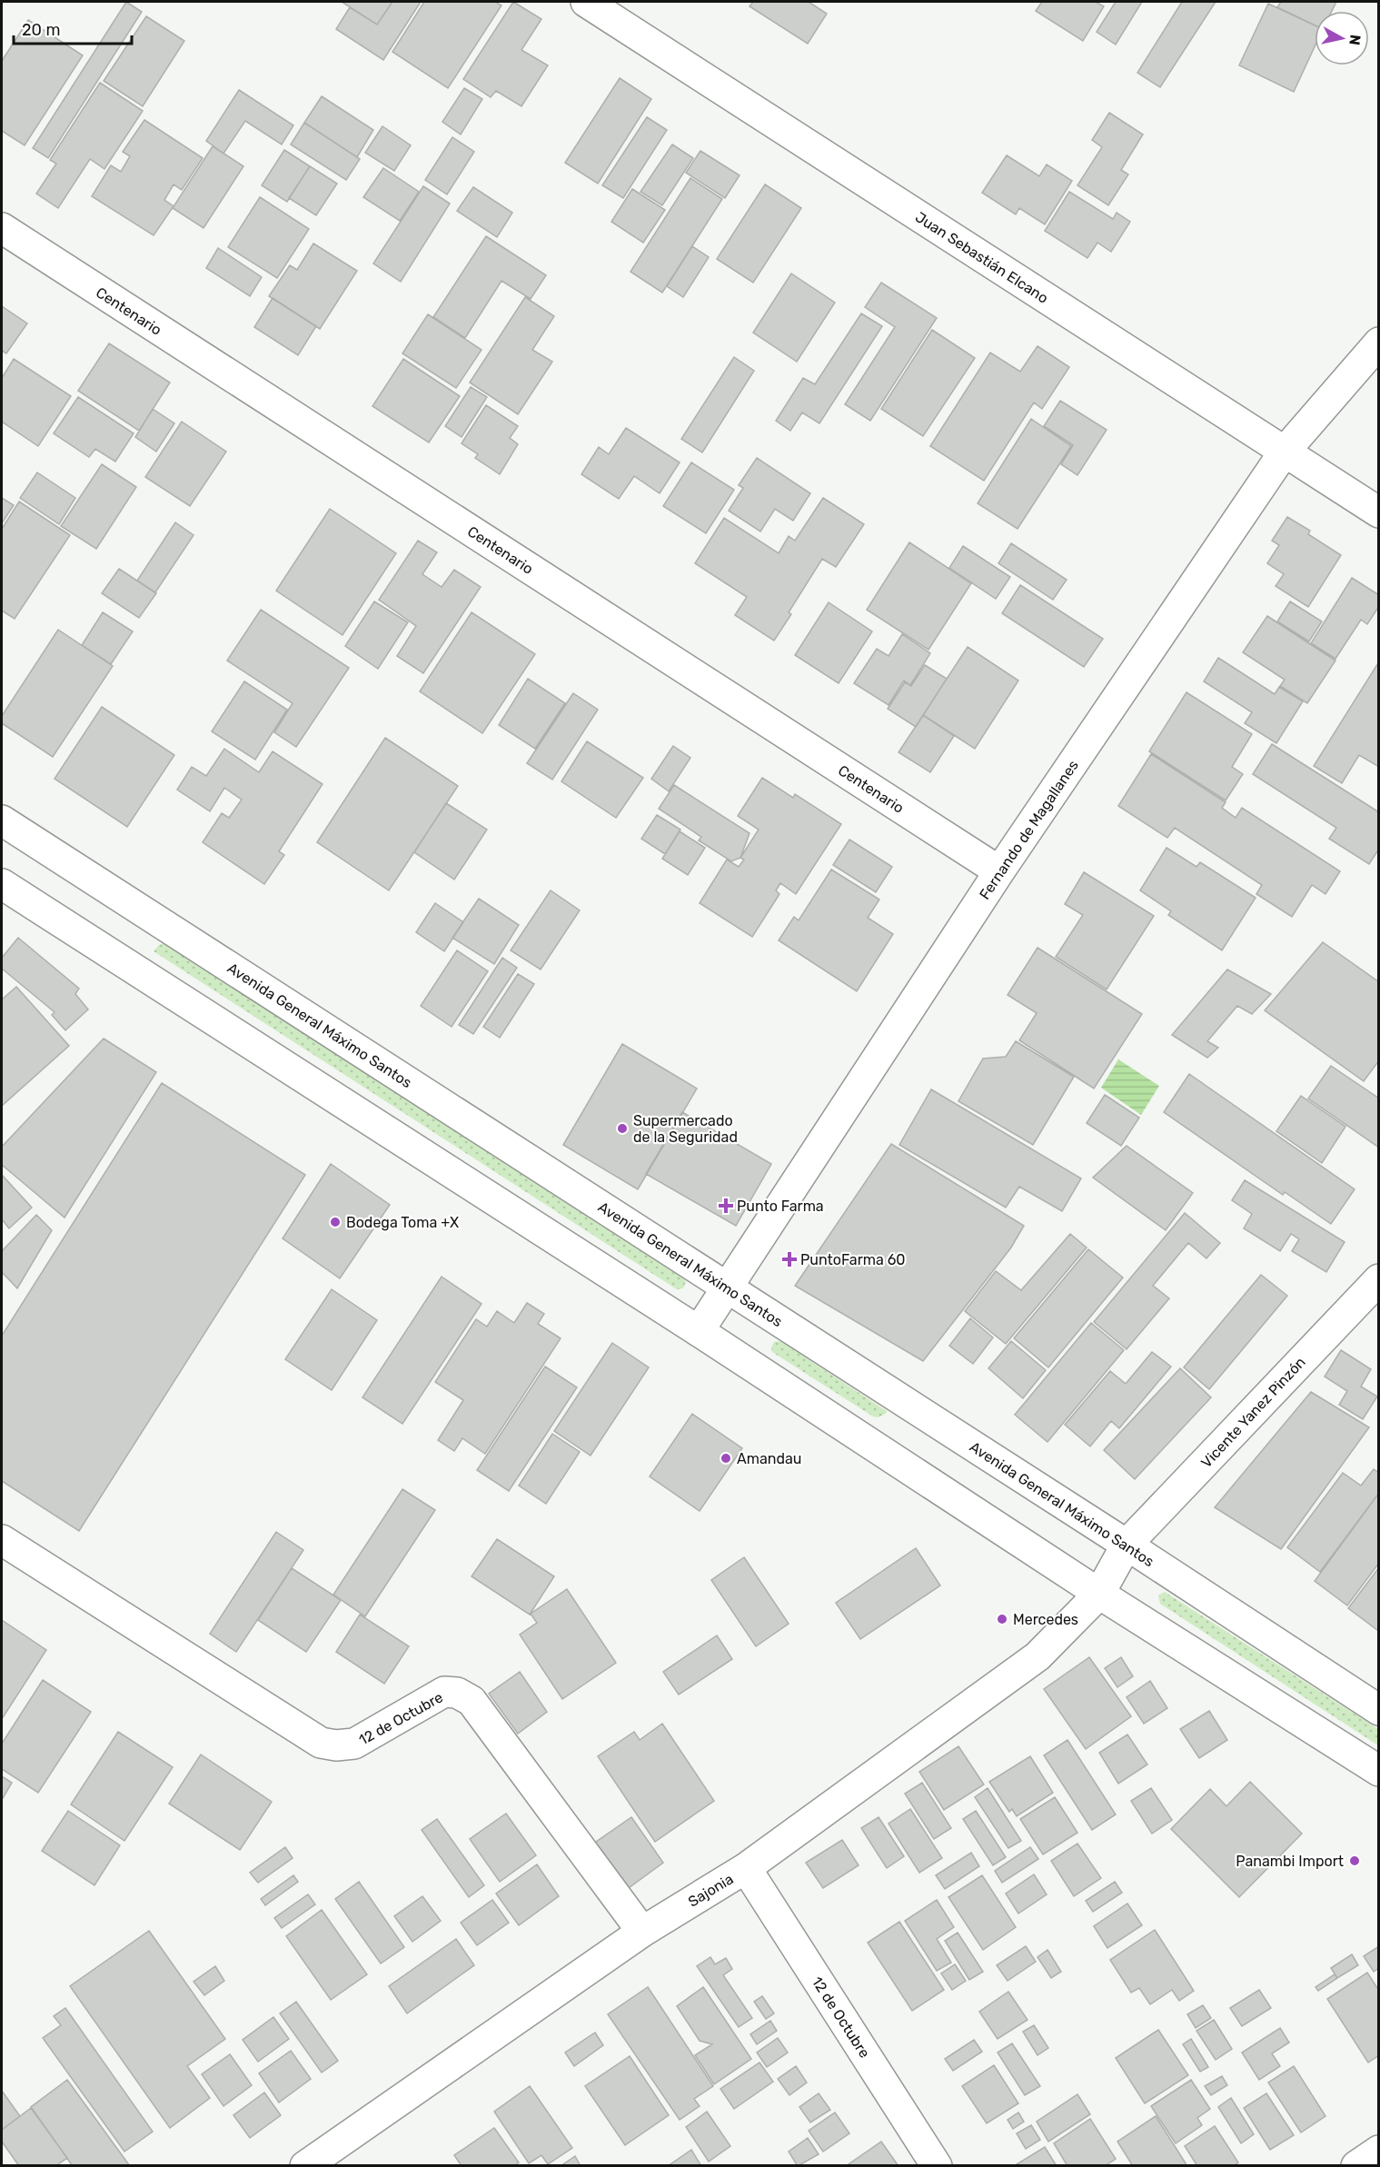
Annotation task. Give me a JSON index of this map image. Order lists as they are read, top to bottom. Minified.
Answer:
{"streets":{"street":["Juan Sebastián Elcano","Centenario","Fernando de Magallanes","Avenida General Máximo Santos","Vicente Yanez Pinzón","12 de Octubre","Sajonia"]},"crossings":[["Juan Sebastián Elcano","Fernando de Magallanes"],["Centenario","Fernando de Magallanes"],["Fernando de Magallanes","Avenida General Máximo Santos"],["Avenida General Máximo Santos","Vicente Yanez Pinzón"],["Vicente Yanez Pinzón","Sajonia"],["12 de Octubre","Sajonia"]],"places":{"other":["Supermercado de la Seguridad","Bodega Toma +X","Amandau","Mercedes","Panambi Import"],"health":["Punto Farma","PuntoFarma 60"]},"scale_bar":"20 m","north":"right"}
